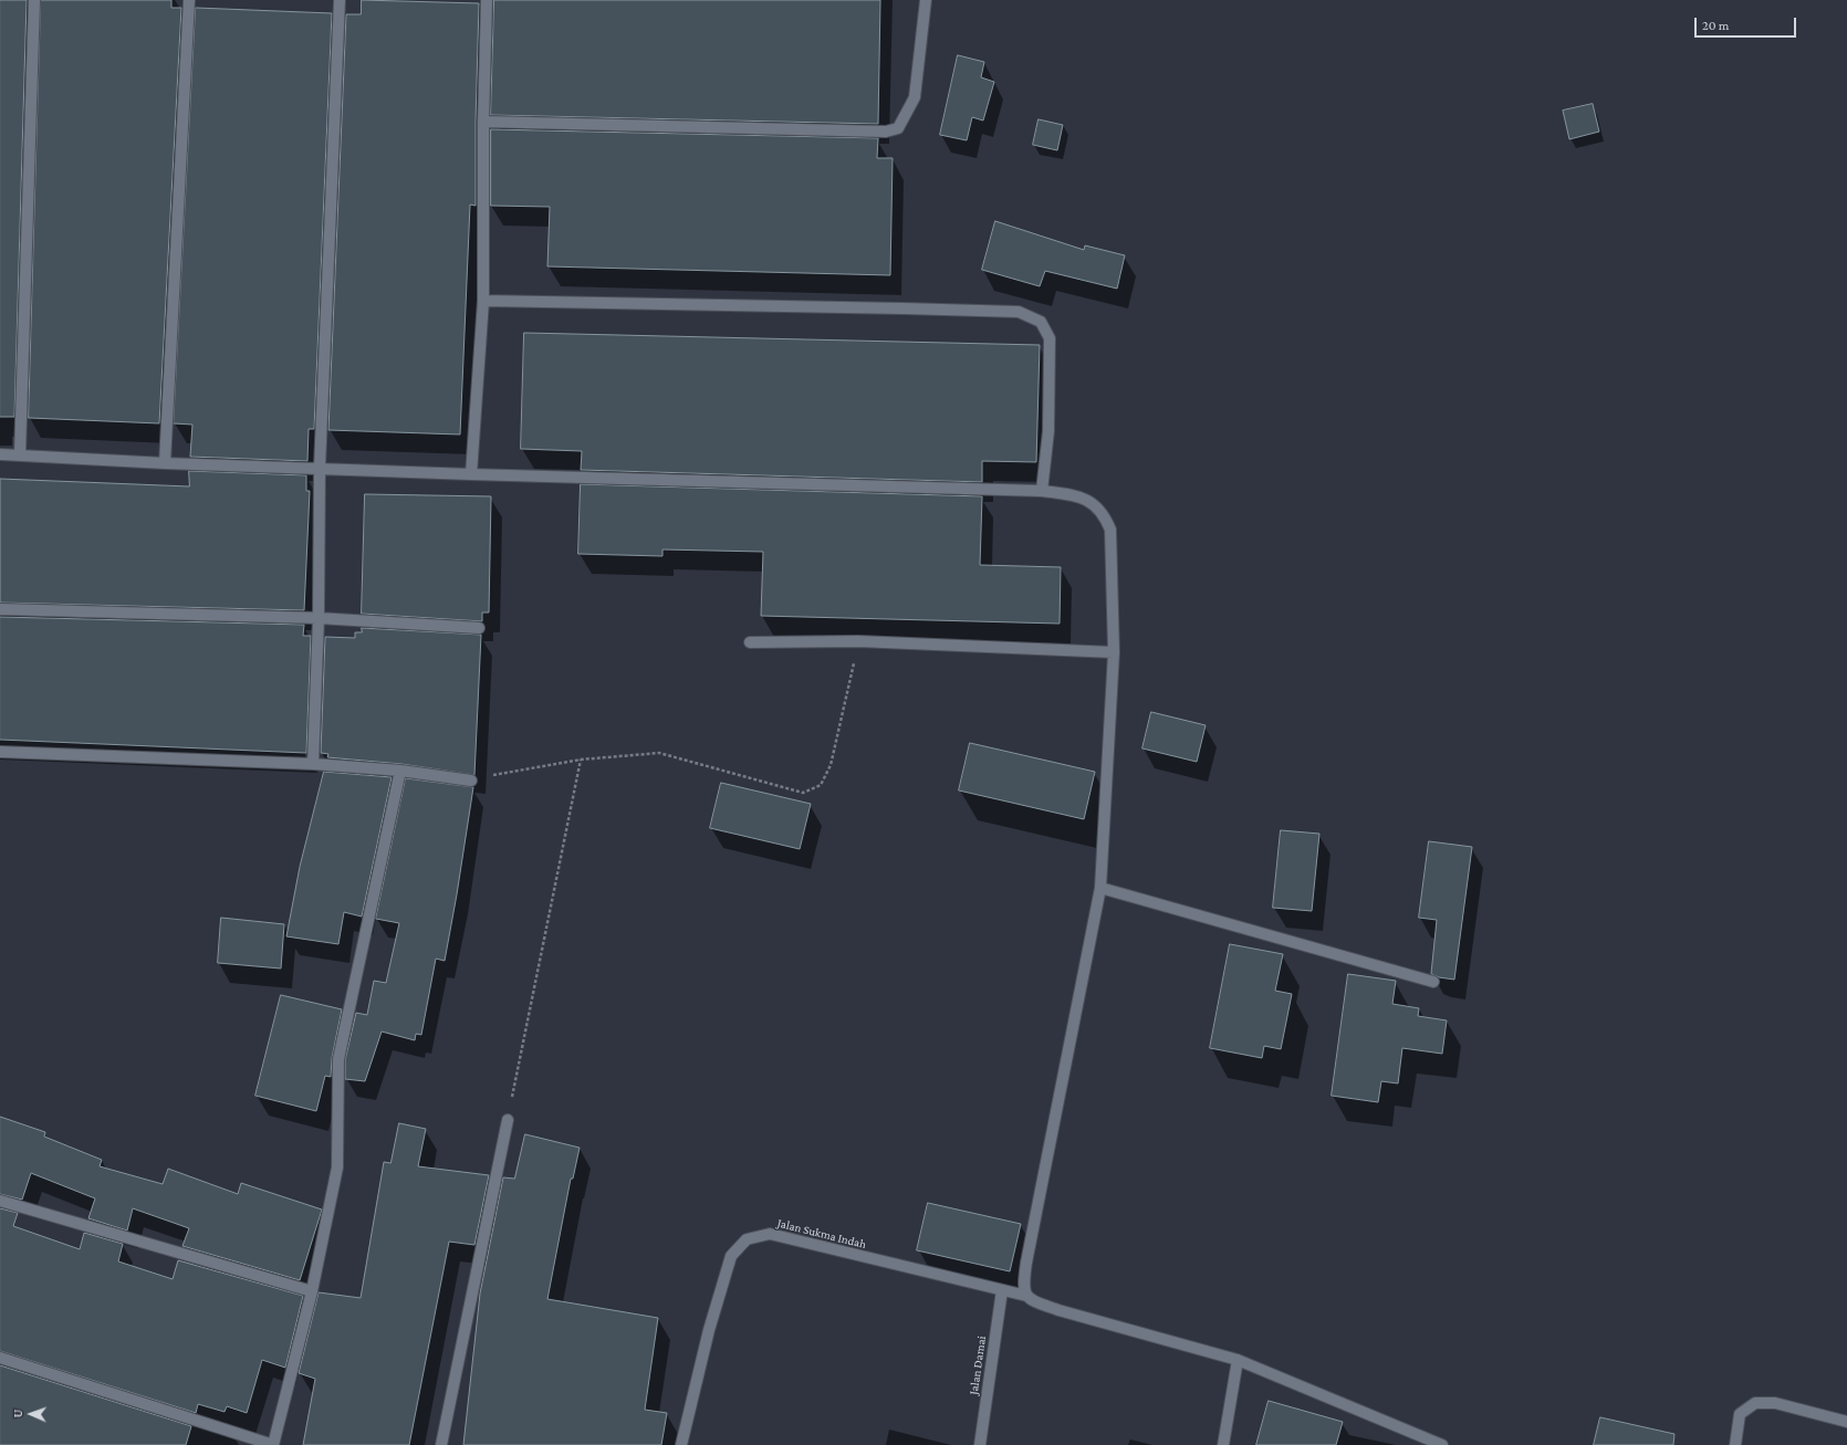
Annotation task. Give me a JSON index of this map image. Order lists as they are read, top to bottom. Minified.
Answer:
{"streets":{"street":["Jalan Sukma Indah","Jalan Damai"]},"crossings":[["Jalan Sukma Indah","Jalan Damai"]],"scale_bar":"20 m","north":"left"}
